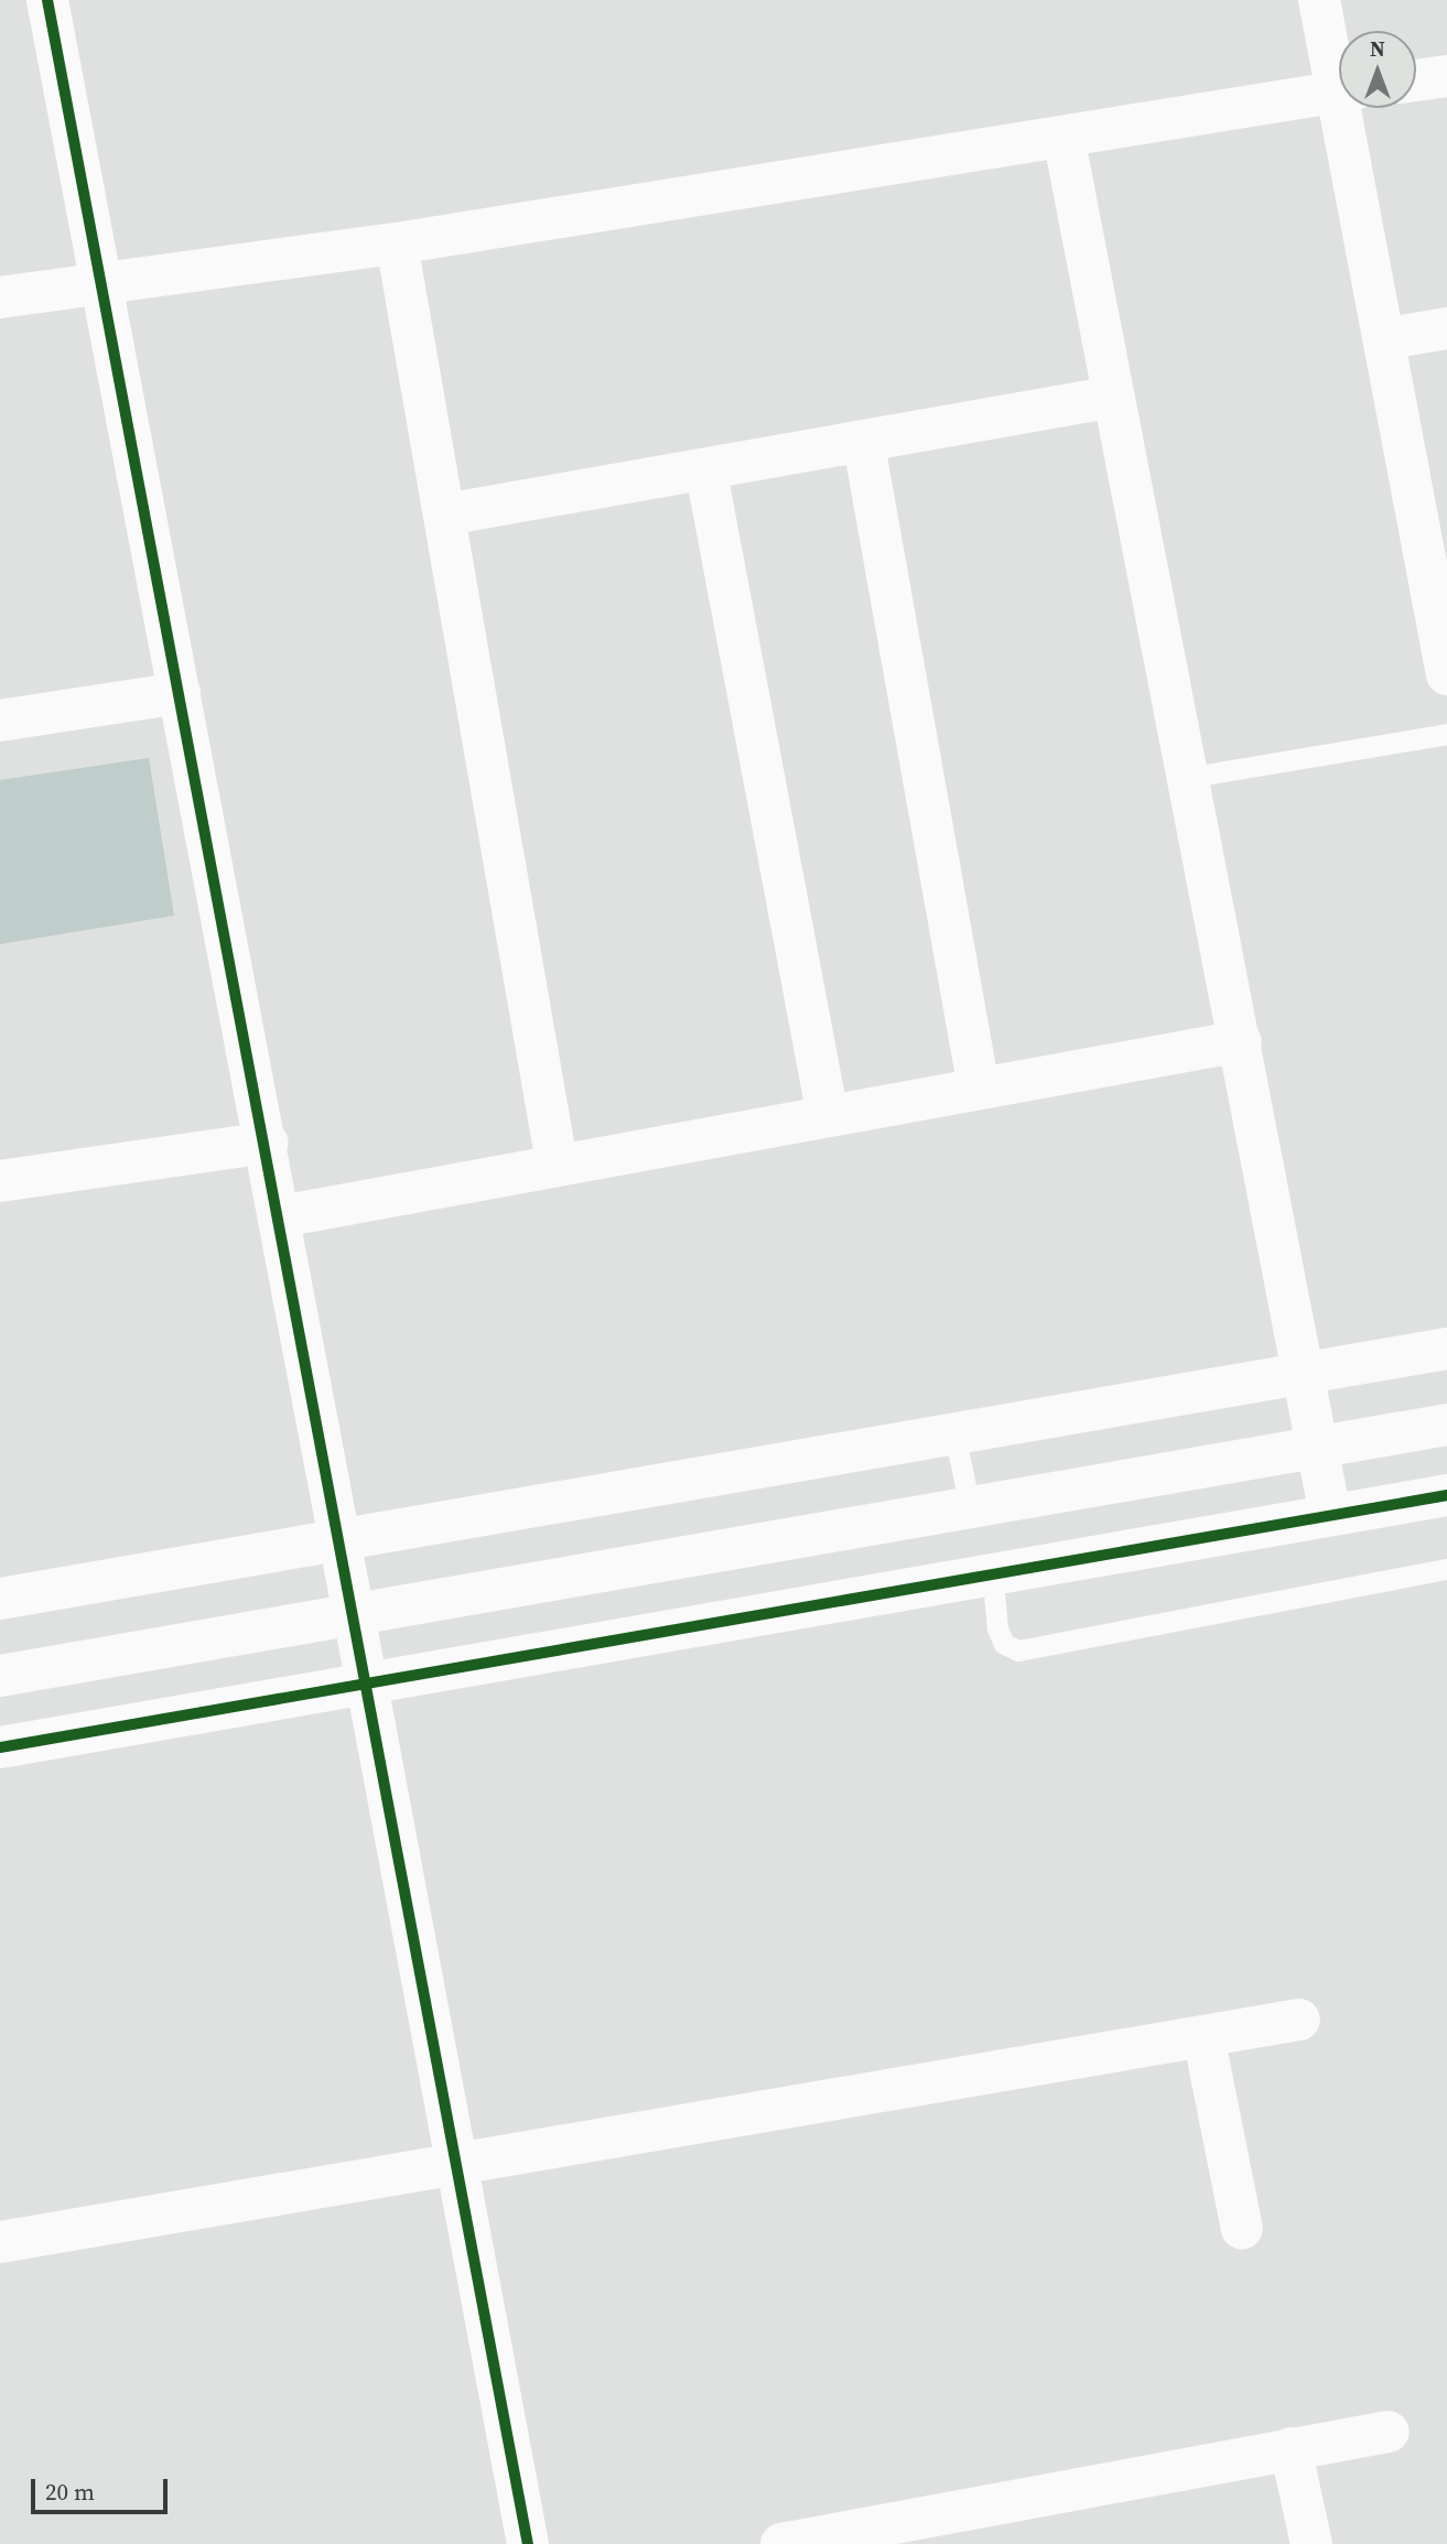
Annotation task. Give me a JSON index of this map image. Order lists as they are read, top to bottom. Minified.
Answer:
{"scale_bar":"20 m","north":"top"}
